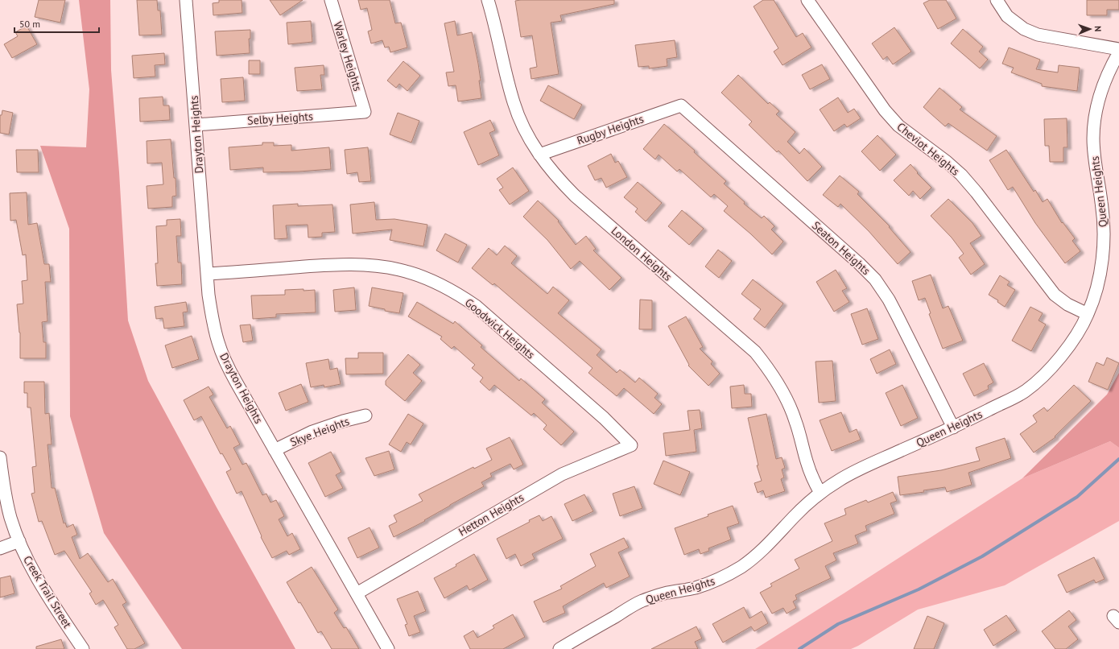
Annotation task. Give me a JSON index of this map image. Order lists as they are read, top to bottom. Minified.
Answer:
{"streets":{"street":["Warley Heights","Selby Heights","Rugby Heights","Drayton Heights","Cheviot Heights","Queen Heights","Seaton Heights","London Heights","Goodwick Heights","Skye Heights","Hetton Heights","Creek Trail Street"]},"crossings":[["Warley Heights","Selby Heights"],["Selby Heights","Drayton Heights"],["Rugby Heights","Seaton Heights"],["Rugby Heights","London Heights"],["Drayton Heights","Goodwick Heights"],["Drayton Heights","Skye Heights"],["Drayton Heights","Hetton Heights"],["Cheviot Heights","Queen Heights"],["Queen Heights","Seaton Heights"],["Queen Heights","London Heights"],["Goodwick Heights","Hetton Heights"]],"scale_bar":"50 m","north":"right"}
